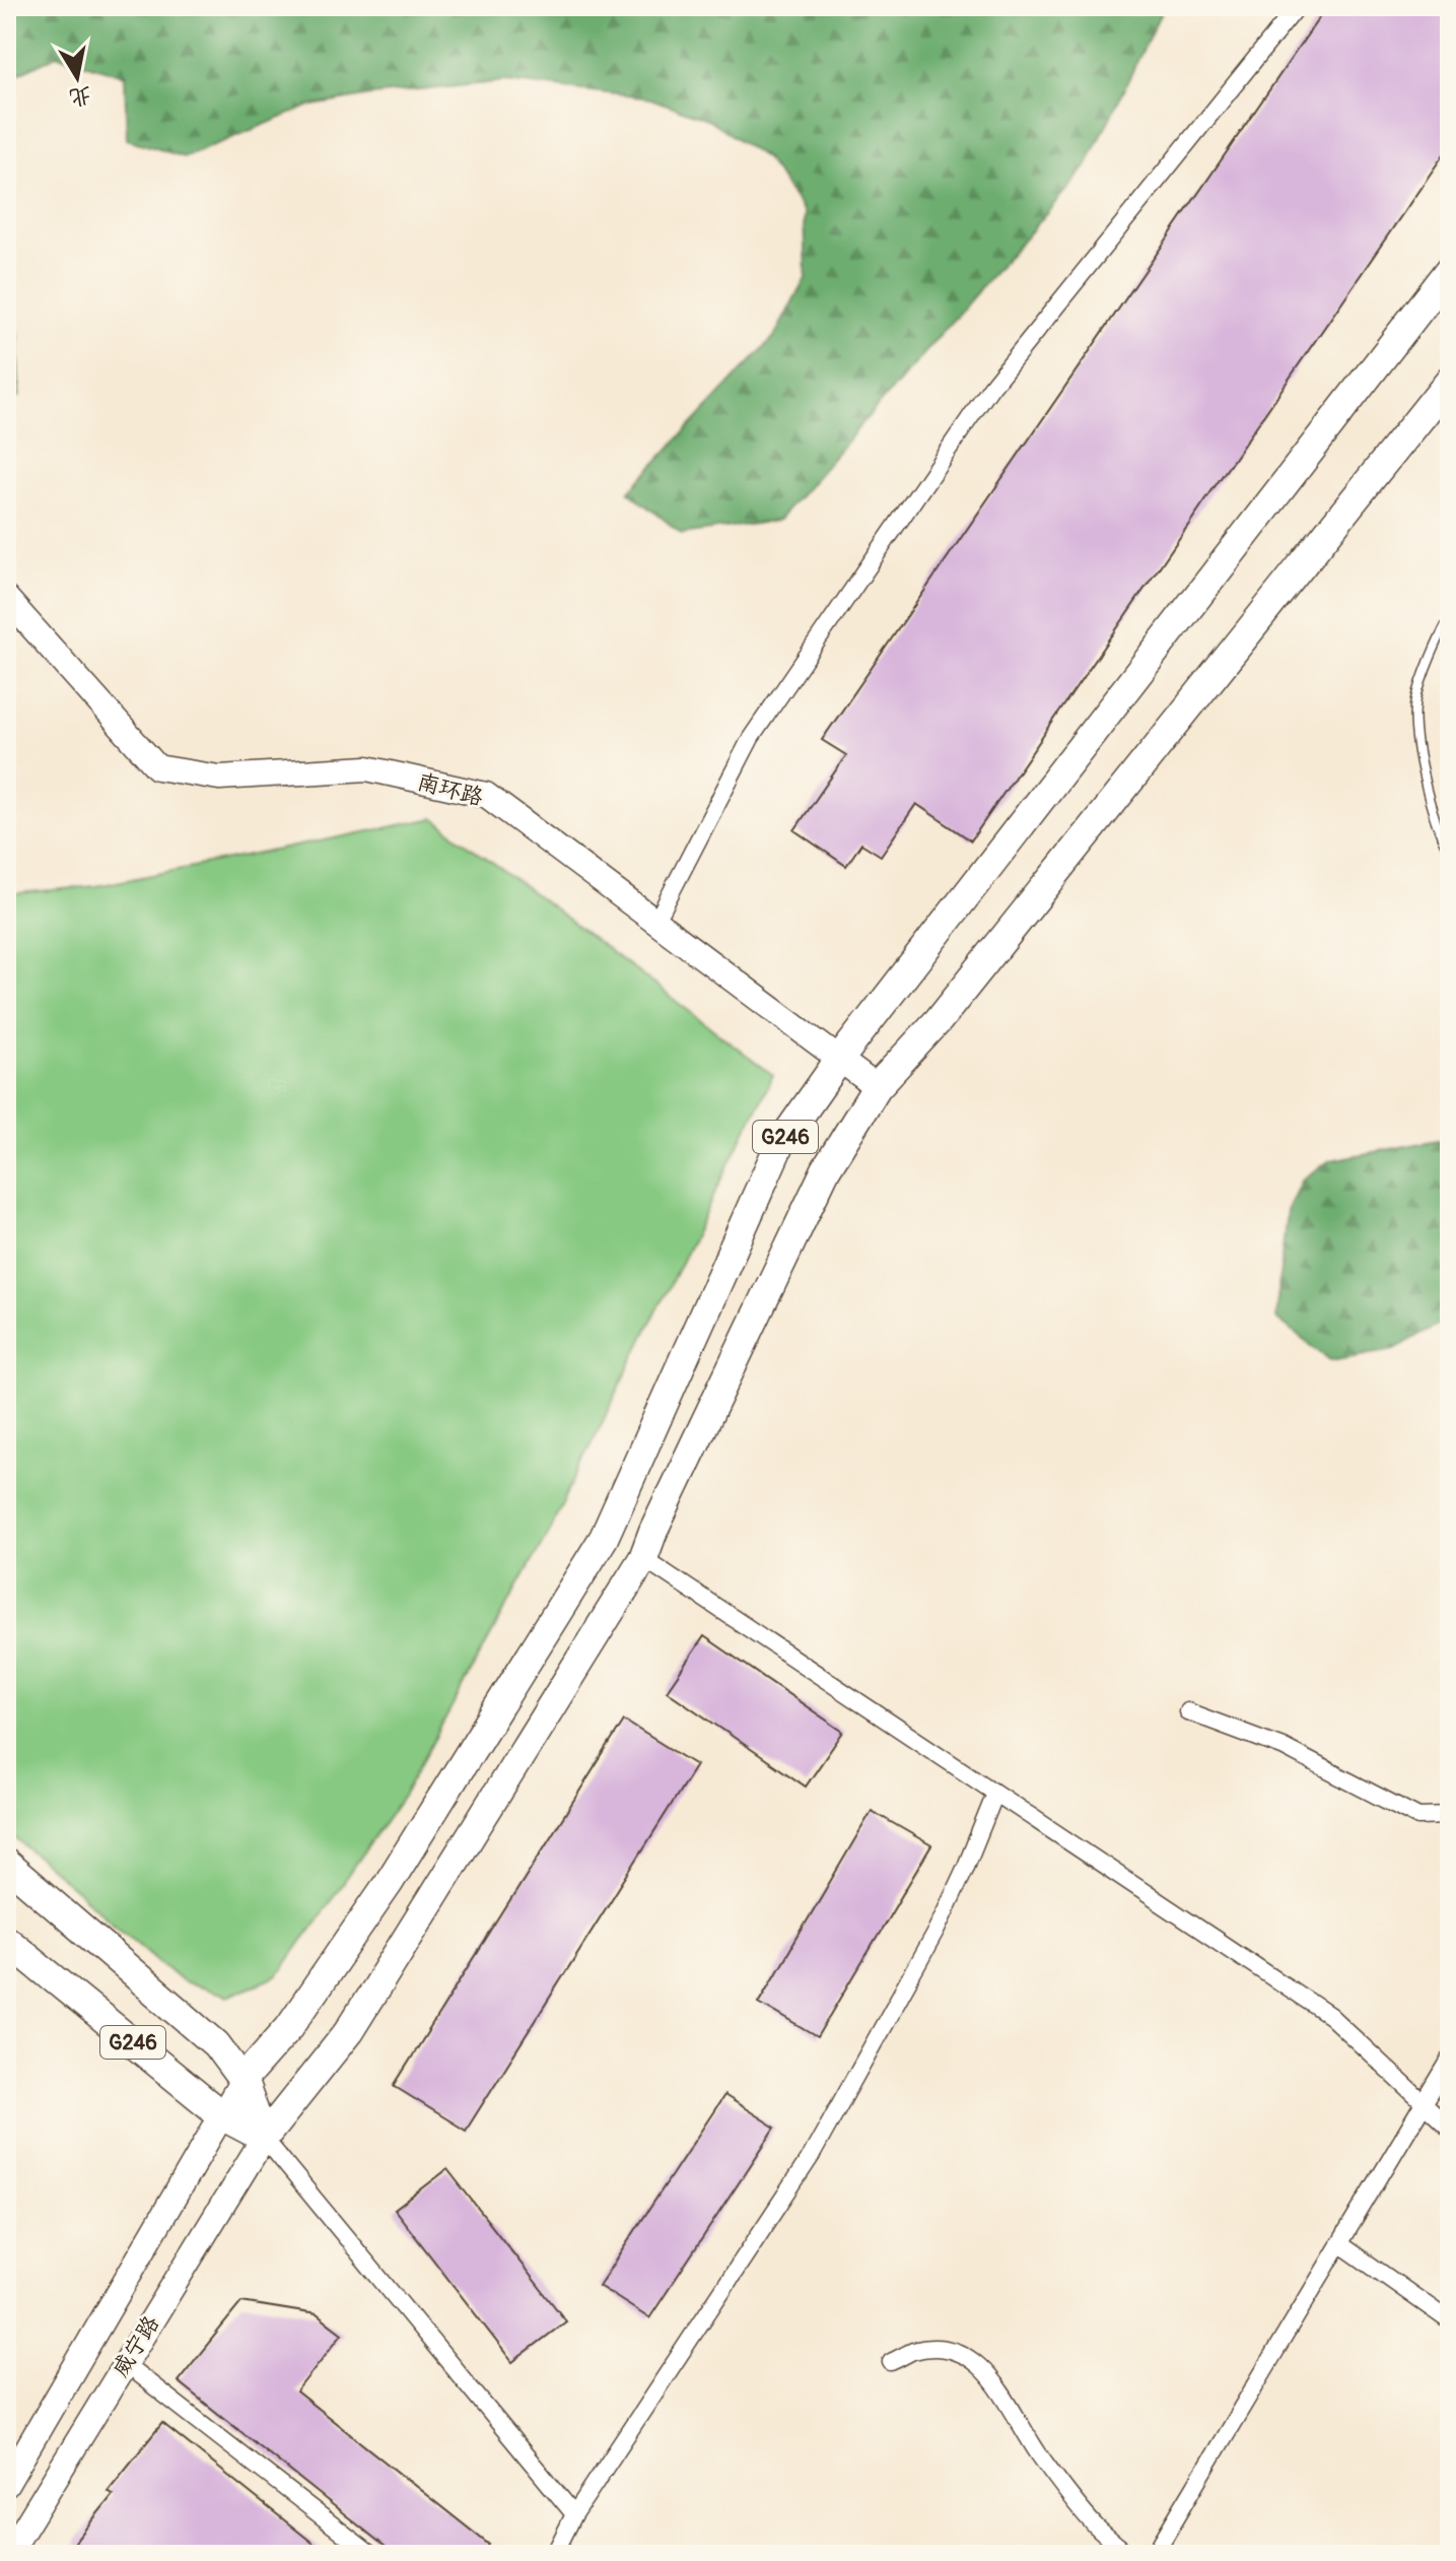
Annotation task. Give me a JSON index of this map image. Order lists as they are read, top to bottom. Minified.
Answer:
{"streets":{"highway":["G246"],"main road":["南环路","威宁路"]},"crossings":[["南环路","G246"],["G246","威宁路"]],"north":"bottom"}
